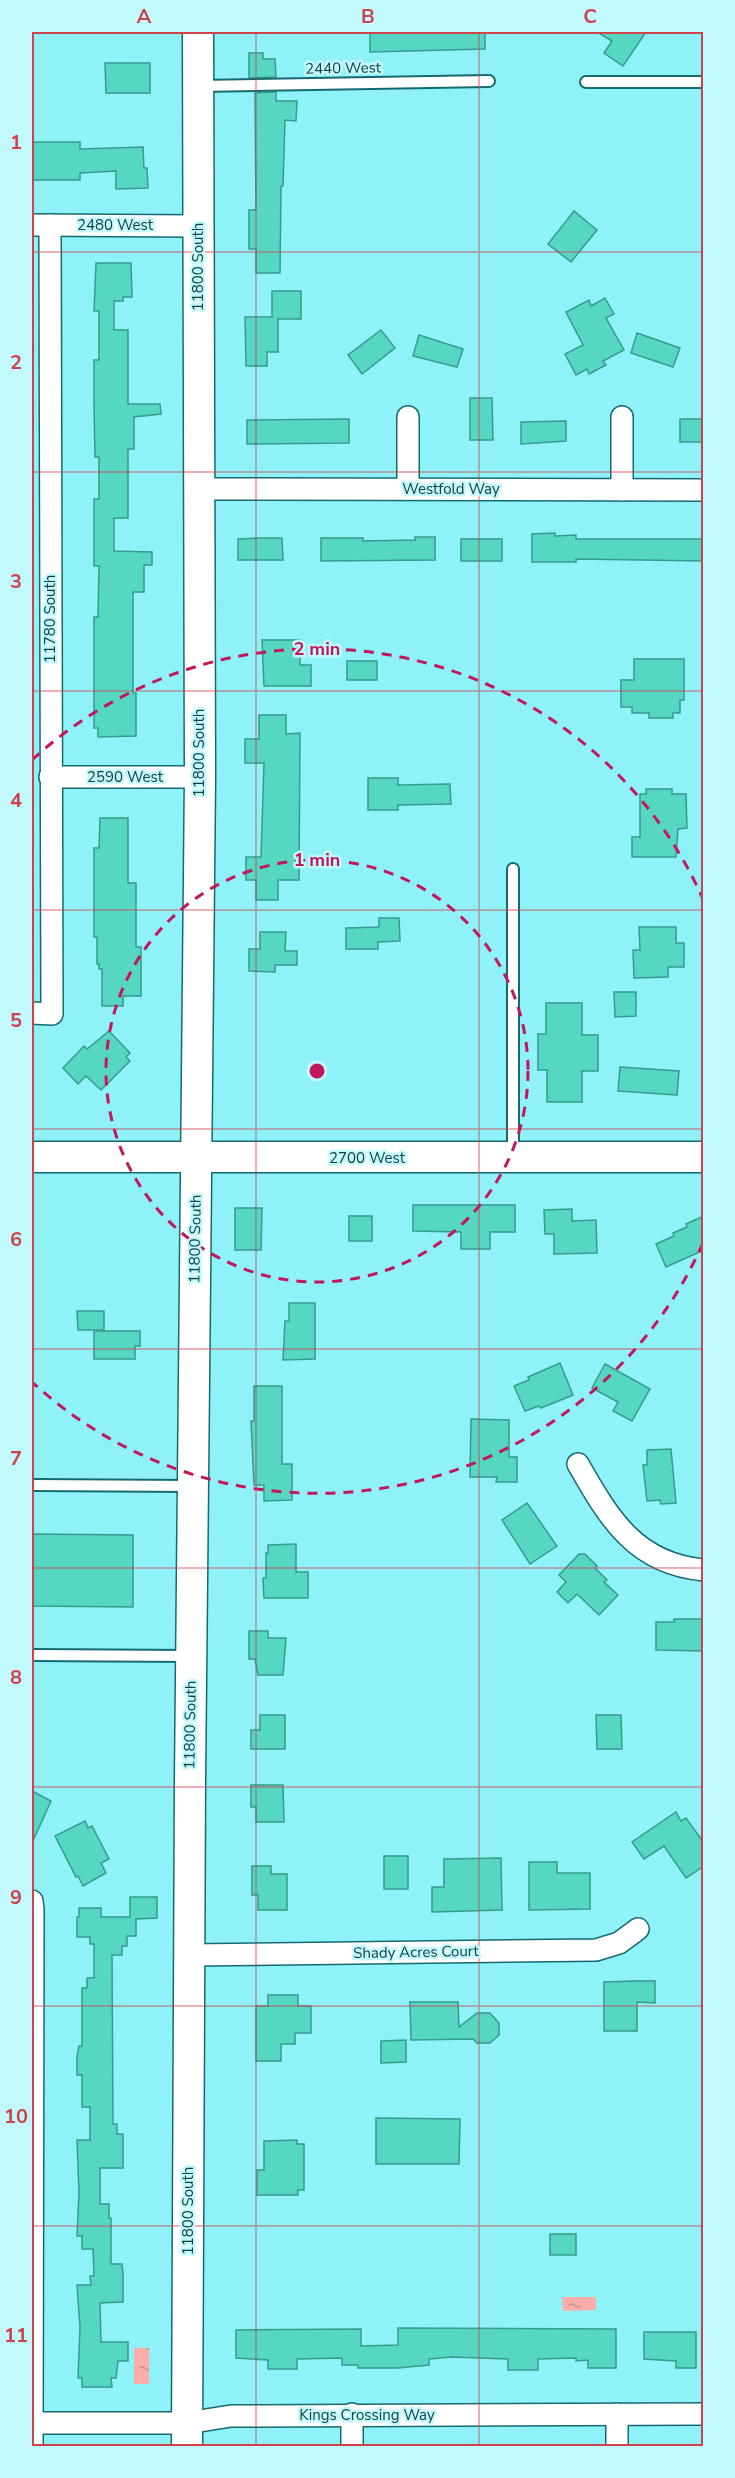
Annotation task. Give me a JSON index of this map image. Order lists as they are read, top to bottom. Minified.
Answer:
{"streets":{"main road":["11800 South","2700 West"],"street":["2480 West","Westfold Way","11780 South","2590 West","Shady Acres Court","Kings Crossing Way"],"lane":["2440 West"]},"crossings":[["2440 West","11800 South"],["2480 West","11800 South"],["2480 West","11780 South"],["11800 South","Westfold Way"],["11800 South","2590 West"],["11800 South","2700 West"],["11800 South","Shady Acres Court"],["11800 South","Kings Crossing Way"],["11780 South","2590 West"]],"grid":{"columns":["A","B","C"],"rows":["1","2","3","4","5","6","7","8","9","10","11"]},"rings":["2 min","1 min"]}
